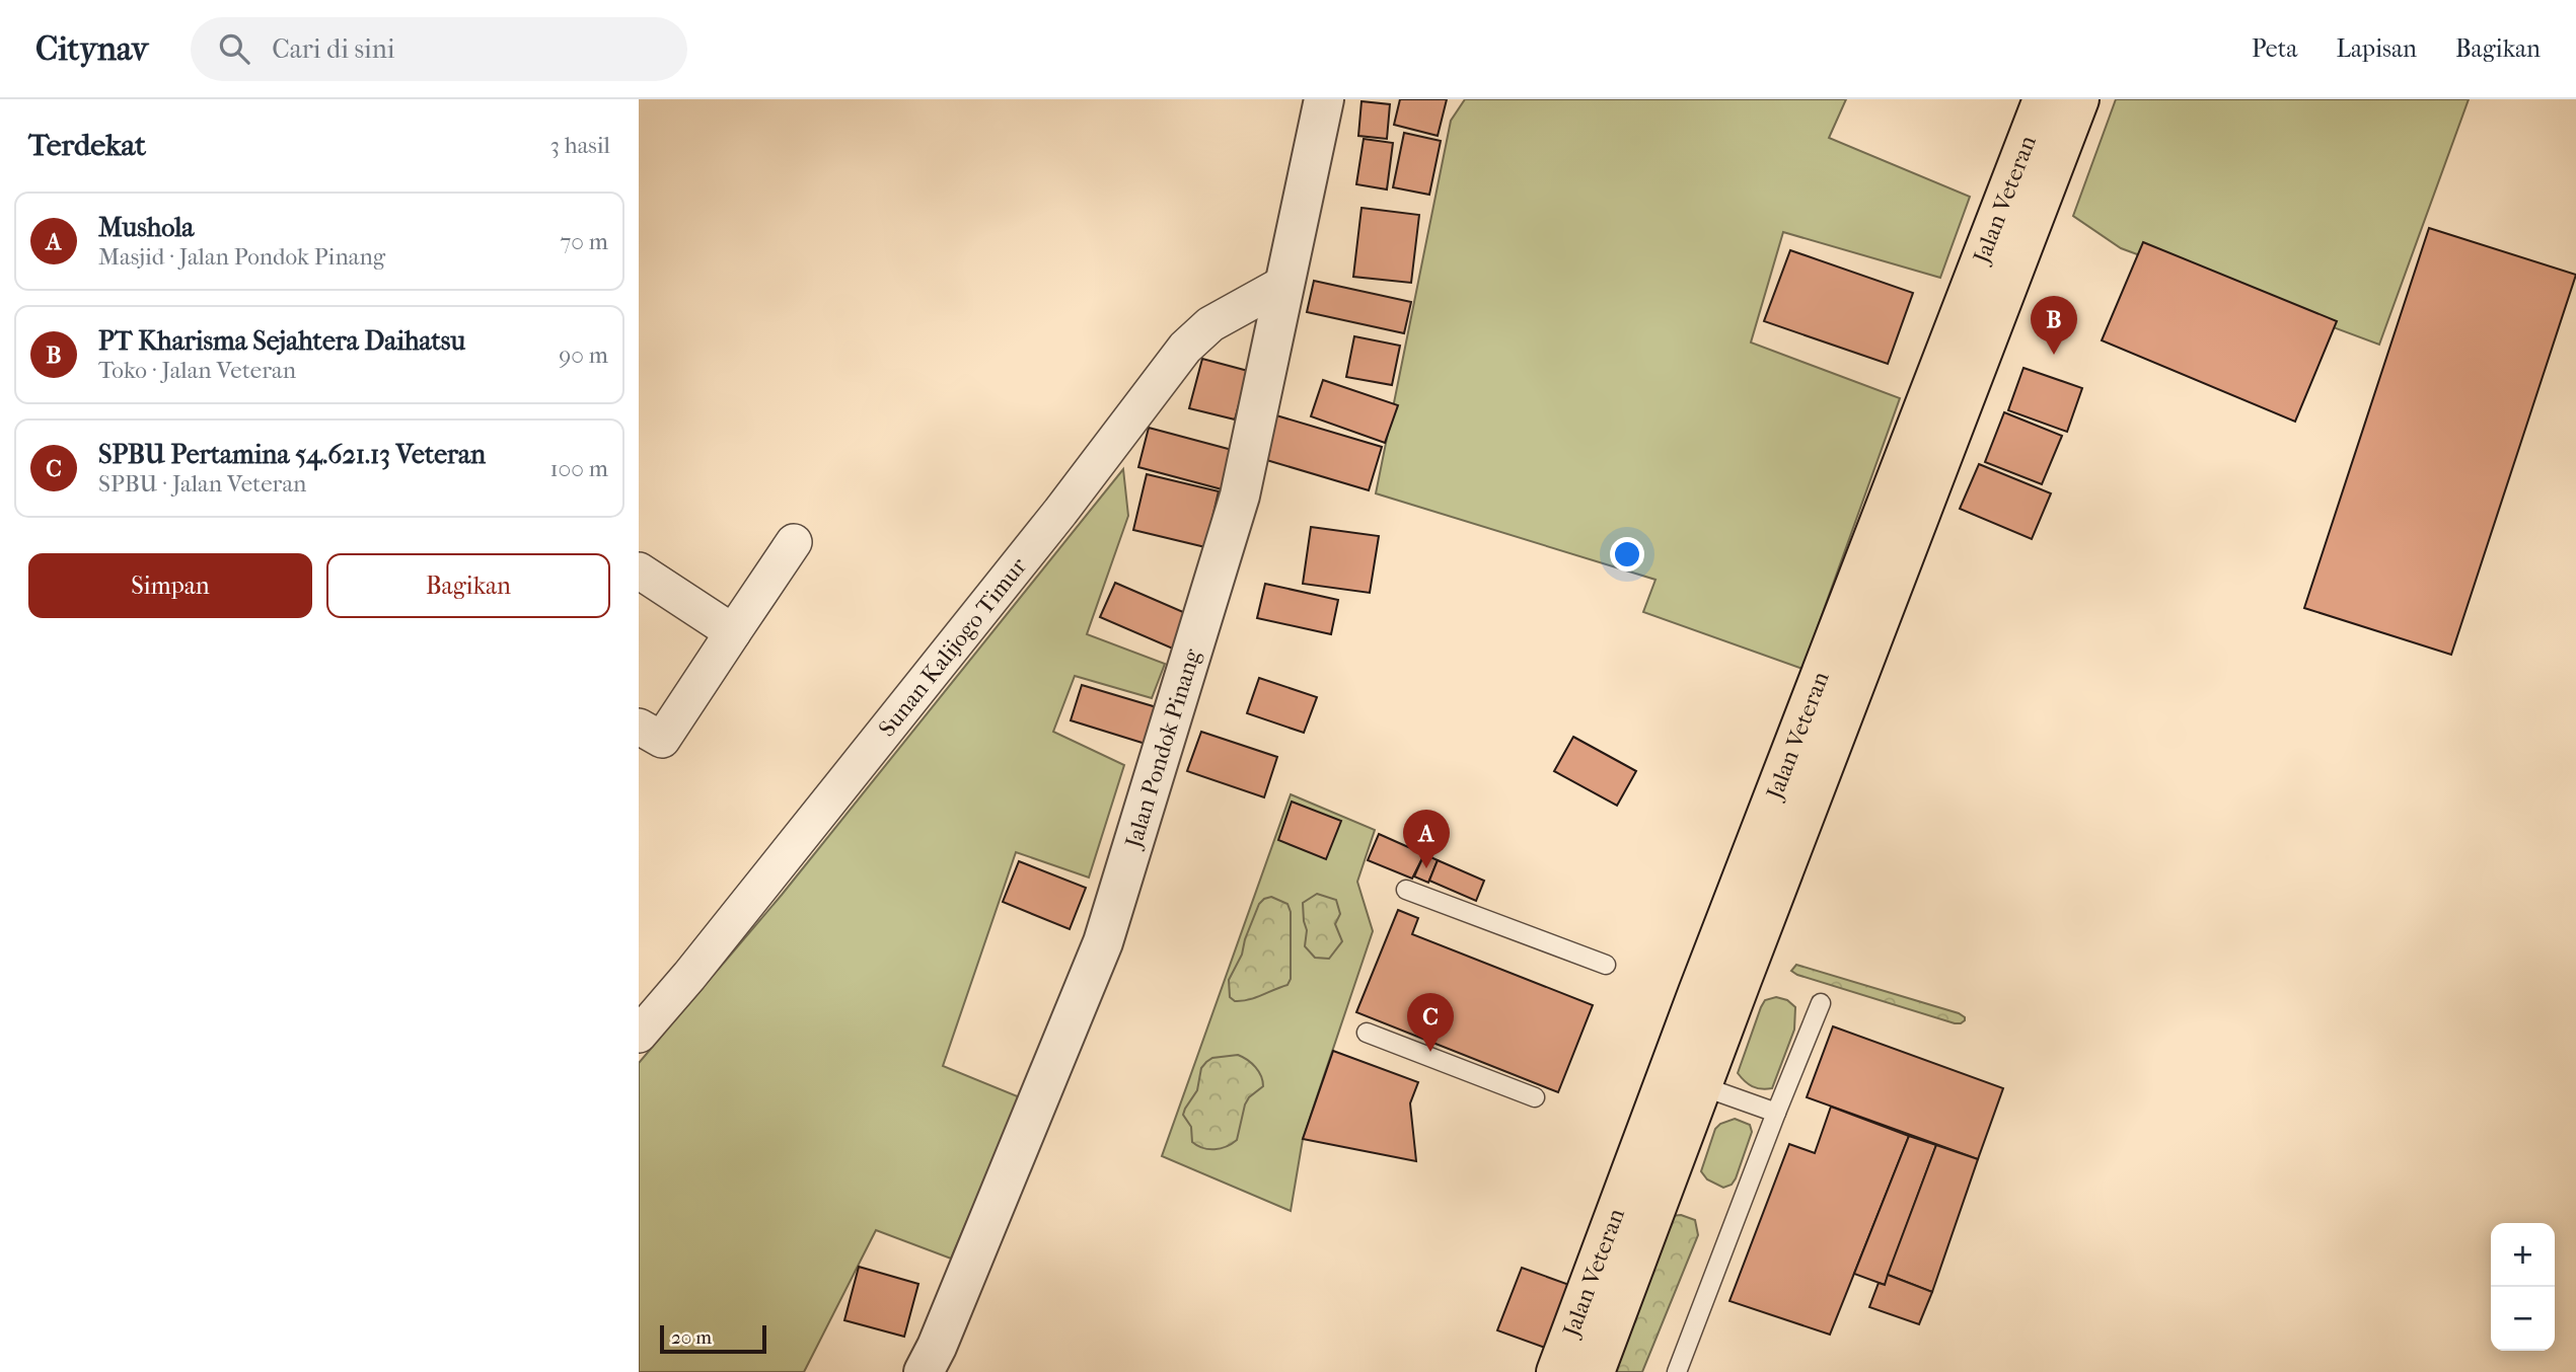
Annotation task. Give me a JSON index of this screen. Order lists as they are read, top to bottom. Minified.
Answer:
{"streets":{"main road":["Jalan Veteran"],"street":["Sunan Kalijogo Timur","Jalan Pondok Pinang"]},"crossings":[["Sunan Kalijogo Timur","Jalan Pondok Pinang"]],"scale_bar":"20 m","page":{"header":"Citynav","search":"Cari di sini","nav":["Peta","Lapisan","Bagikan"],"heading":["Terdekat","3 hasil"],"list":[{"mark":"A","name":"Mushola","note":"Masjid · Jalan Pondok Pinang","value":"70 m"},{"mark":"B","name":"PT Kharisma Sejahtera Daihatsu","note":"Toko · Jalan Veteran","value":"90 m"},{"mark":"C","name":"SPBU Pertamina 54.621.13 Veteran","note":"SPBU · Jalan Veteran","value":"100 m"}],"pins":["B","A","C"],"buttons":["Simpan","Bagikan"],"map_buttons":["+","−"],"scale":"20 m"}}
